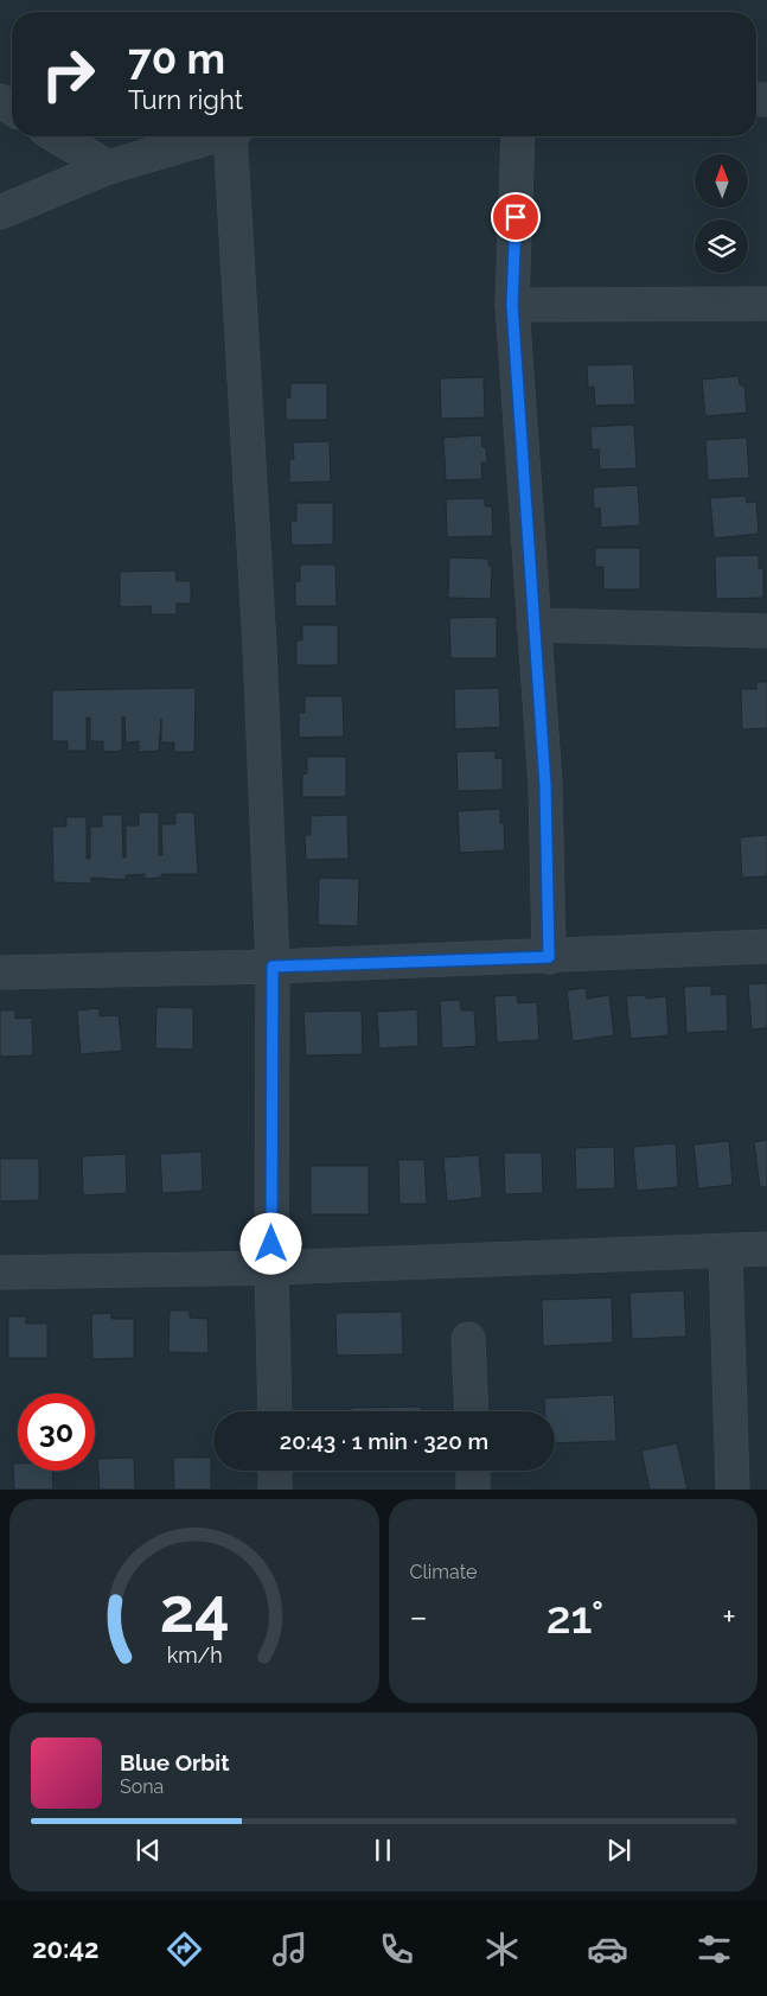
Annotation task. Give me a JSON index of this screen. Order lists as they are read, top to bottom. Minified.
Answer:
{"north":"top","page":{"turn":["70 m","Turn right"],"limit":"30","trip":"20:43 · 1 min · 320 m","tile":"Climate","heat":["−","21°","+"],"song":["Blue Orbit","Sona"],"tabs":"20:42","gauge":["24","km/h"]}}
